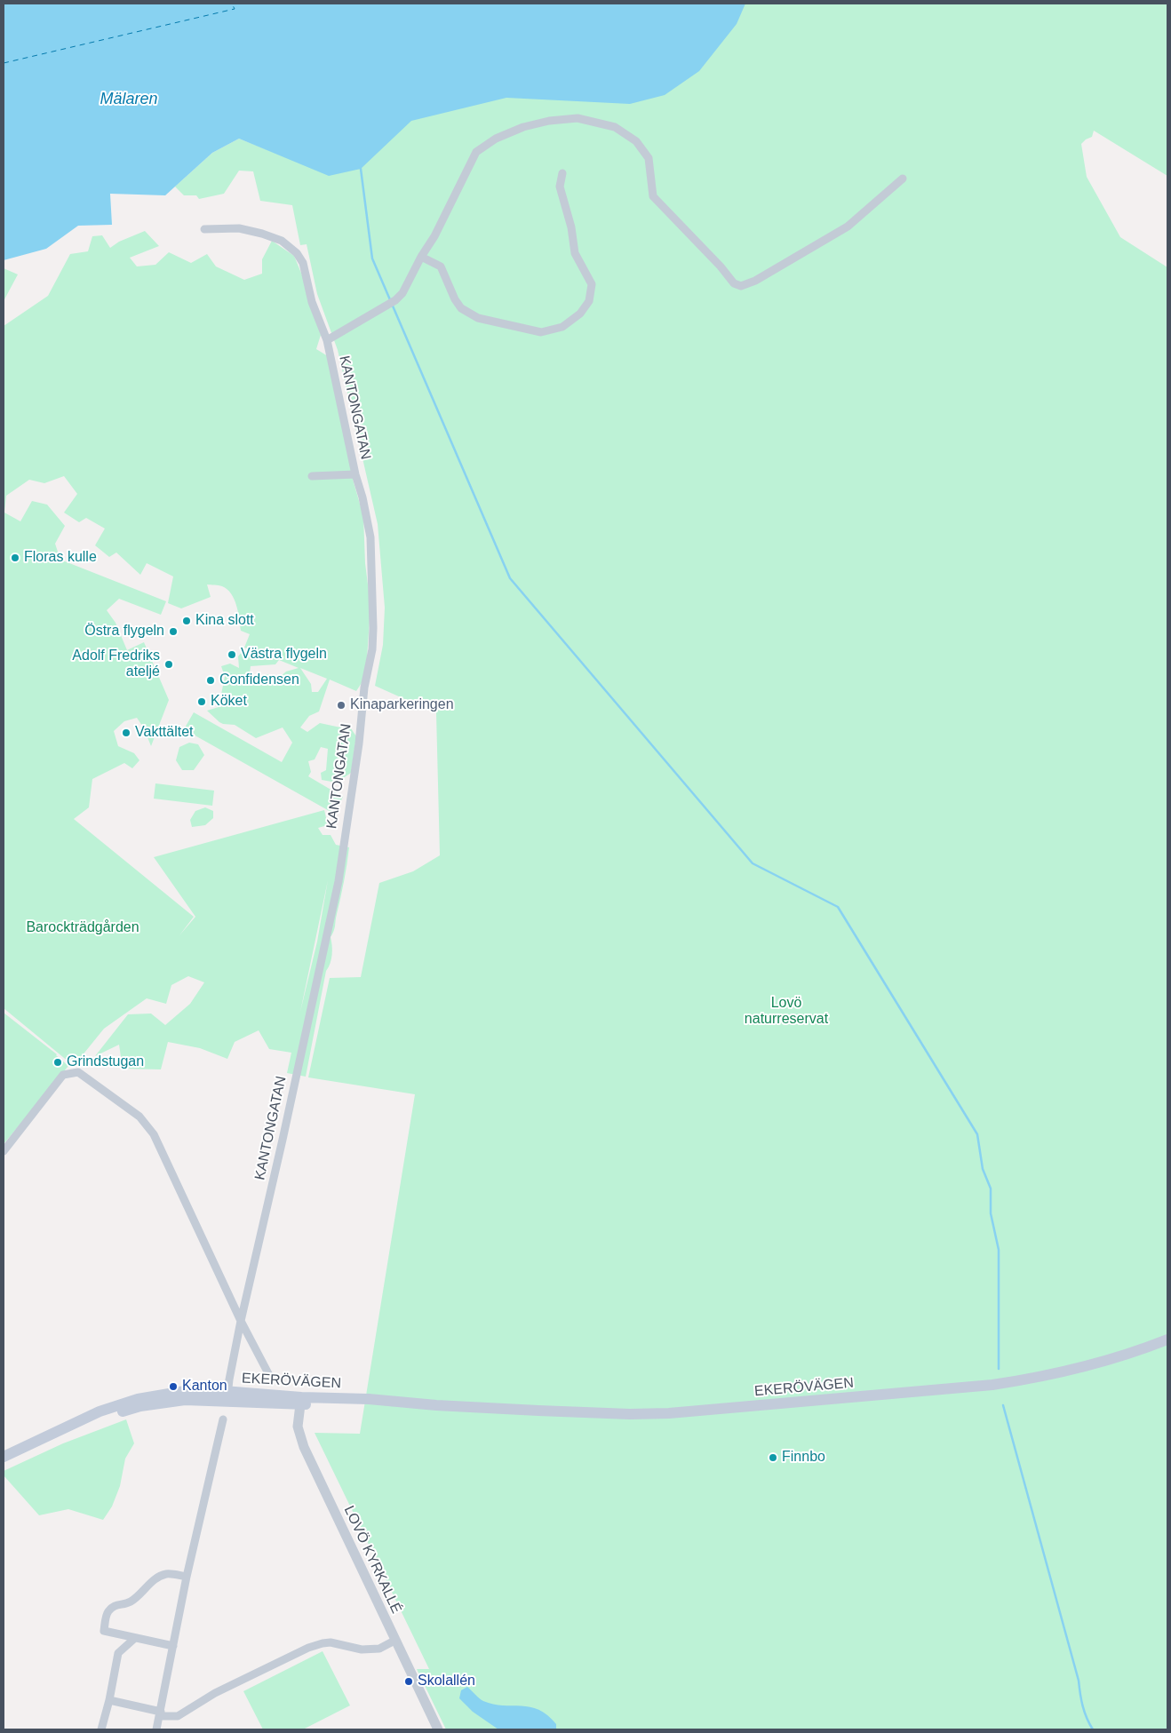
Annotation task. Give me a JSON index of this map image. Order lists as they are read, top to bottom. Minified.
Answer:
{"streets":{"main road":["EKERÖVÄGEN"],"street":["KANTONGATAN","LOVÖ KYRKALLÉ"]},"crossings":[["KANTONGATAN","EKERÖVÄGEN"],["EKERÖVÄGEN","LOVÖ KYRKALLÉ"]],"water":["Mälaren"],"parks":["Barockträdgården","Lovö naturreservat"],"places":["Floras kulle","Kina slott","Östra flygeln","Västra flygeln","Adolf Fredriks ateljé","Confidensen","Köket","Kinaparkeringen","Vakttältet","Grindstugan","Kanton","Finnbo","Skolallén"]}
